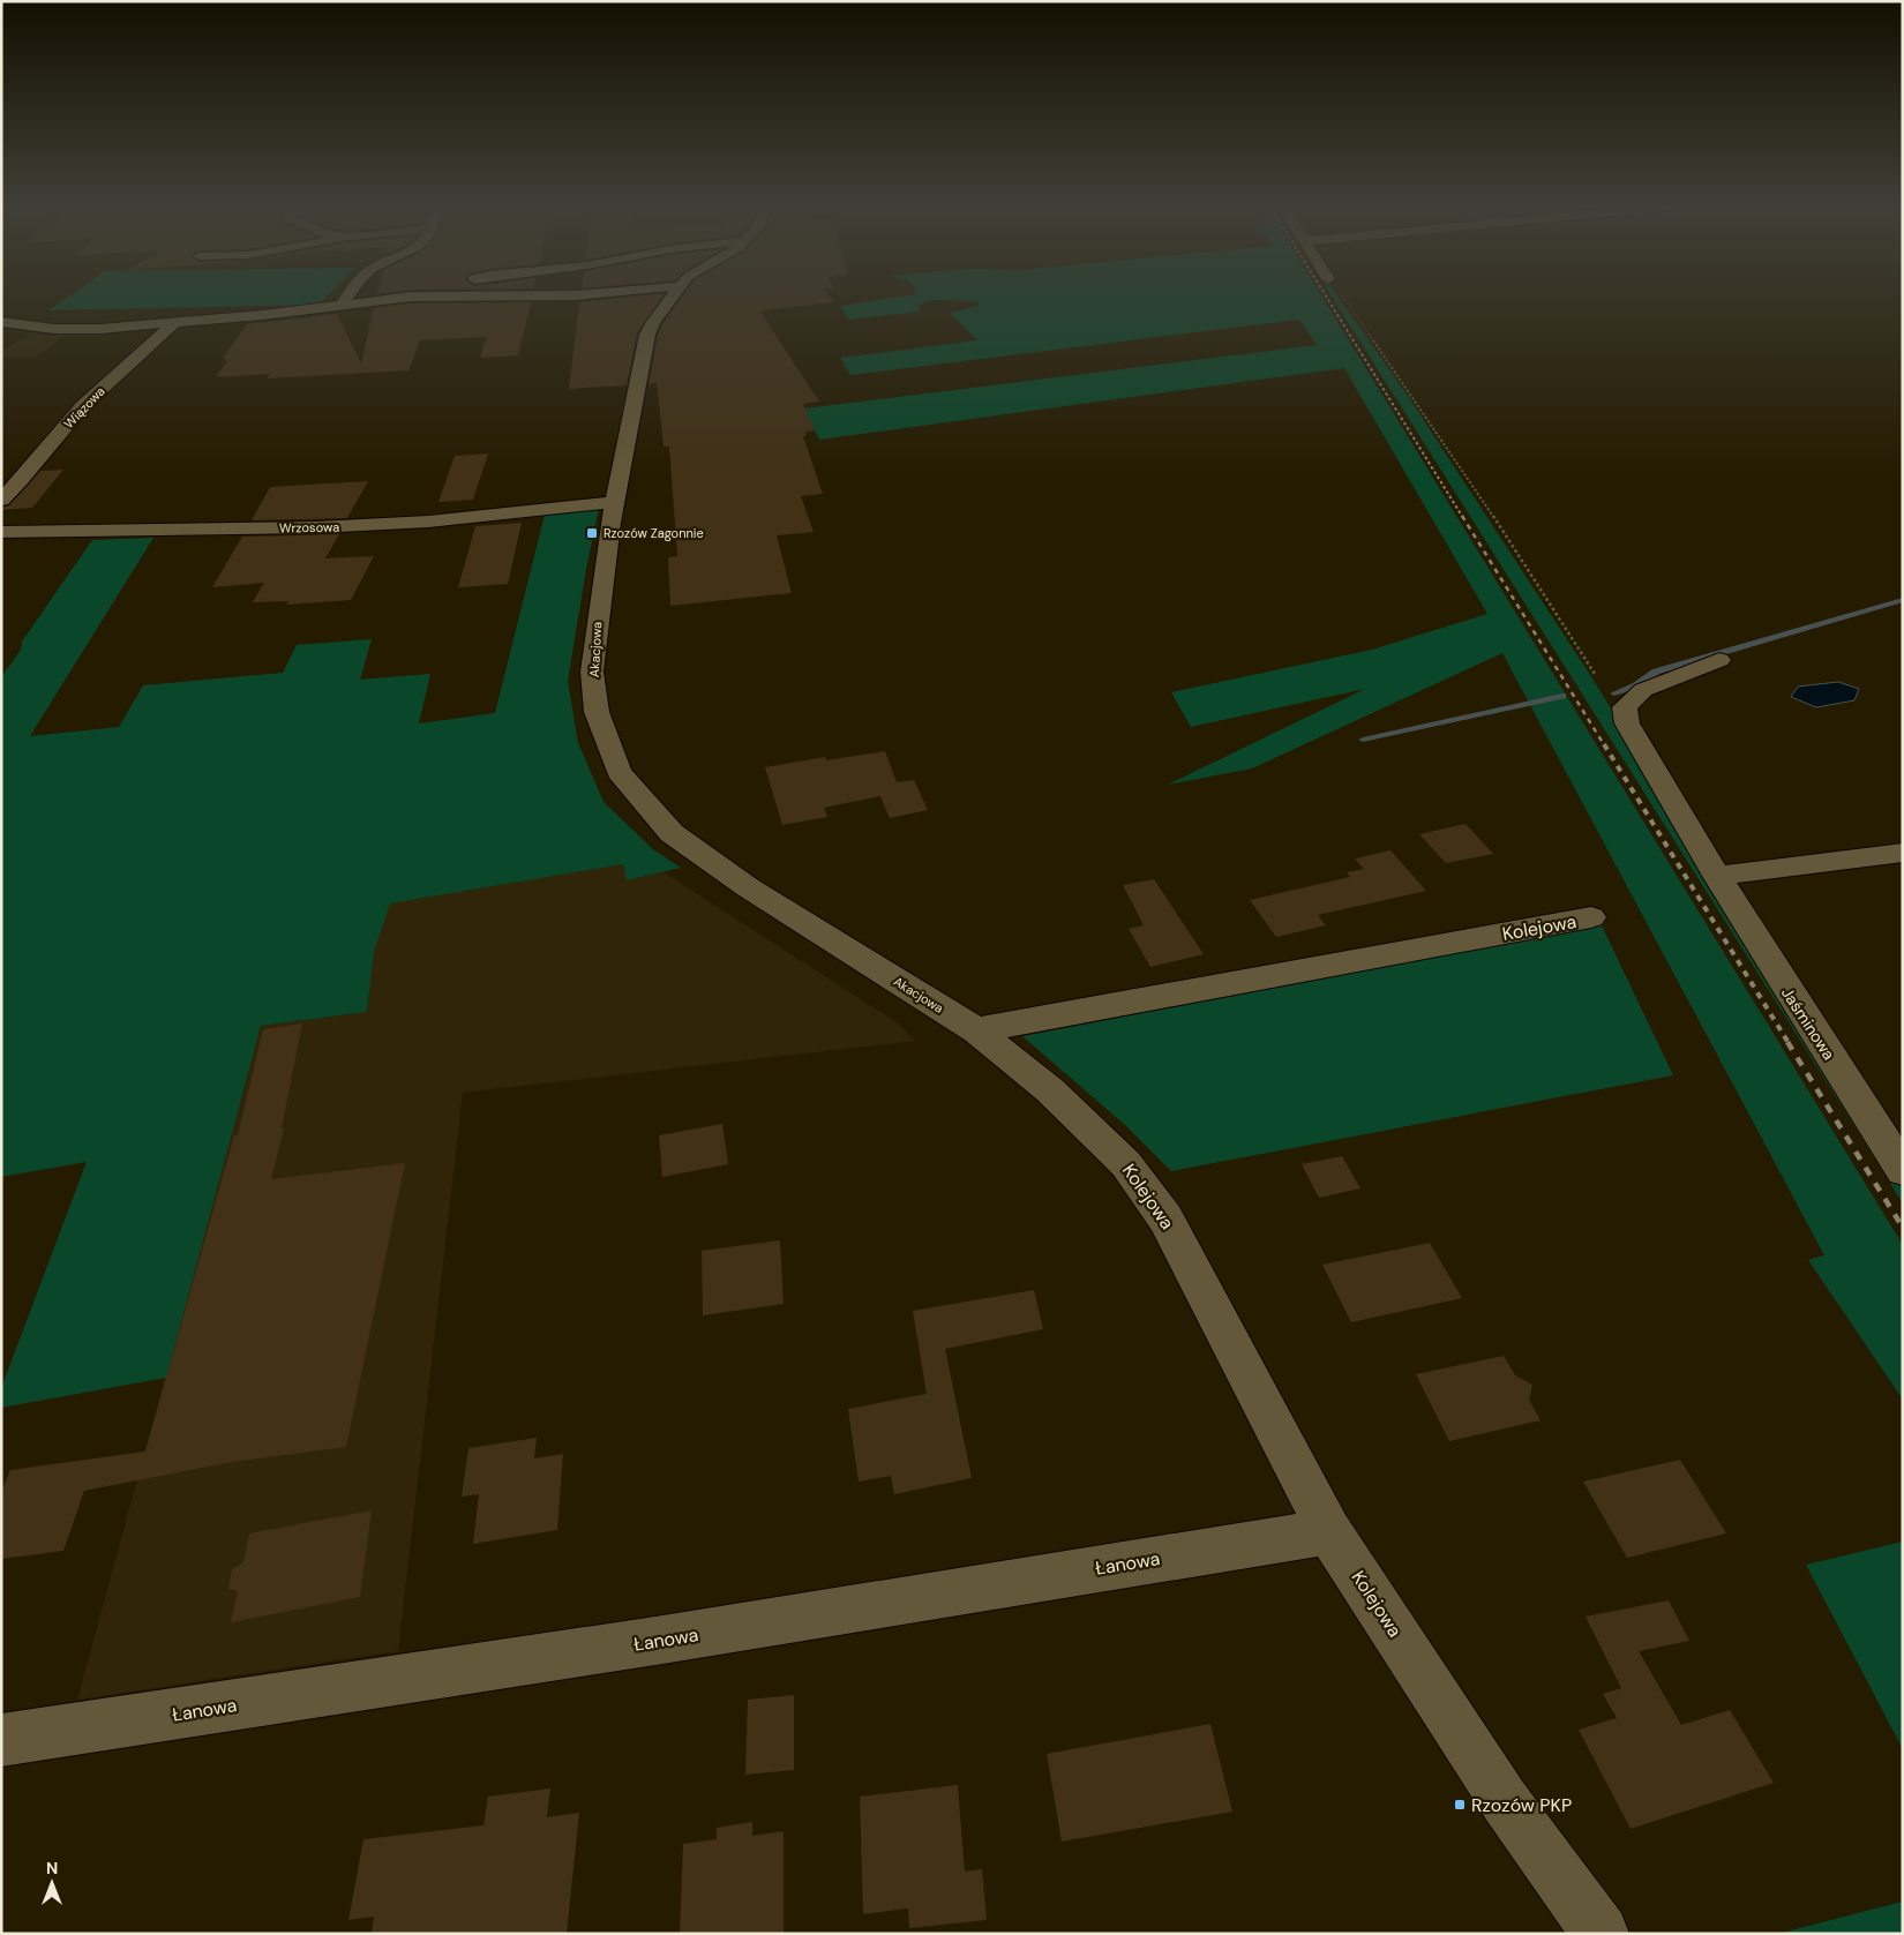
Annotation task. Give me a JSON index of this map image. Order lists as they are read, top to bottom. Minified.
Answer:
{"streets":{"street":["Wiązowa","Wrzosowa","Akacjowa","Kolejowa","Jaśminowa","Łanowa"]},"crossings":[["Wrzosowa","Akacjowa"],["Akacjowa","Kolejowa"],["Kolejowa","Łanowa"]],"places":{"transit":["Rzozów Zagonnie","Rzozów PKP"]},"north":"top"}
